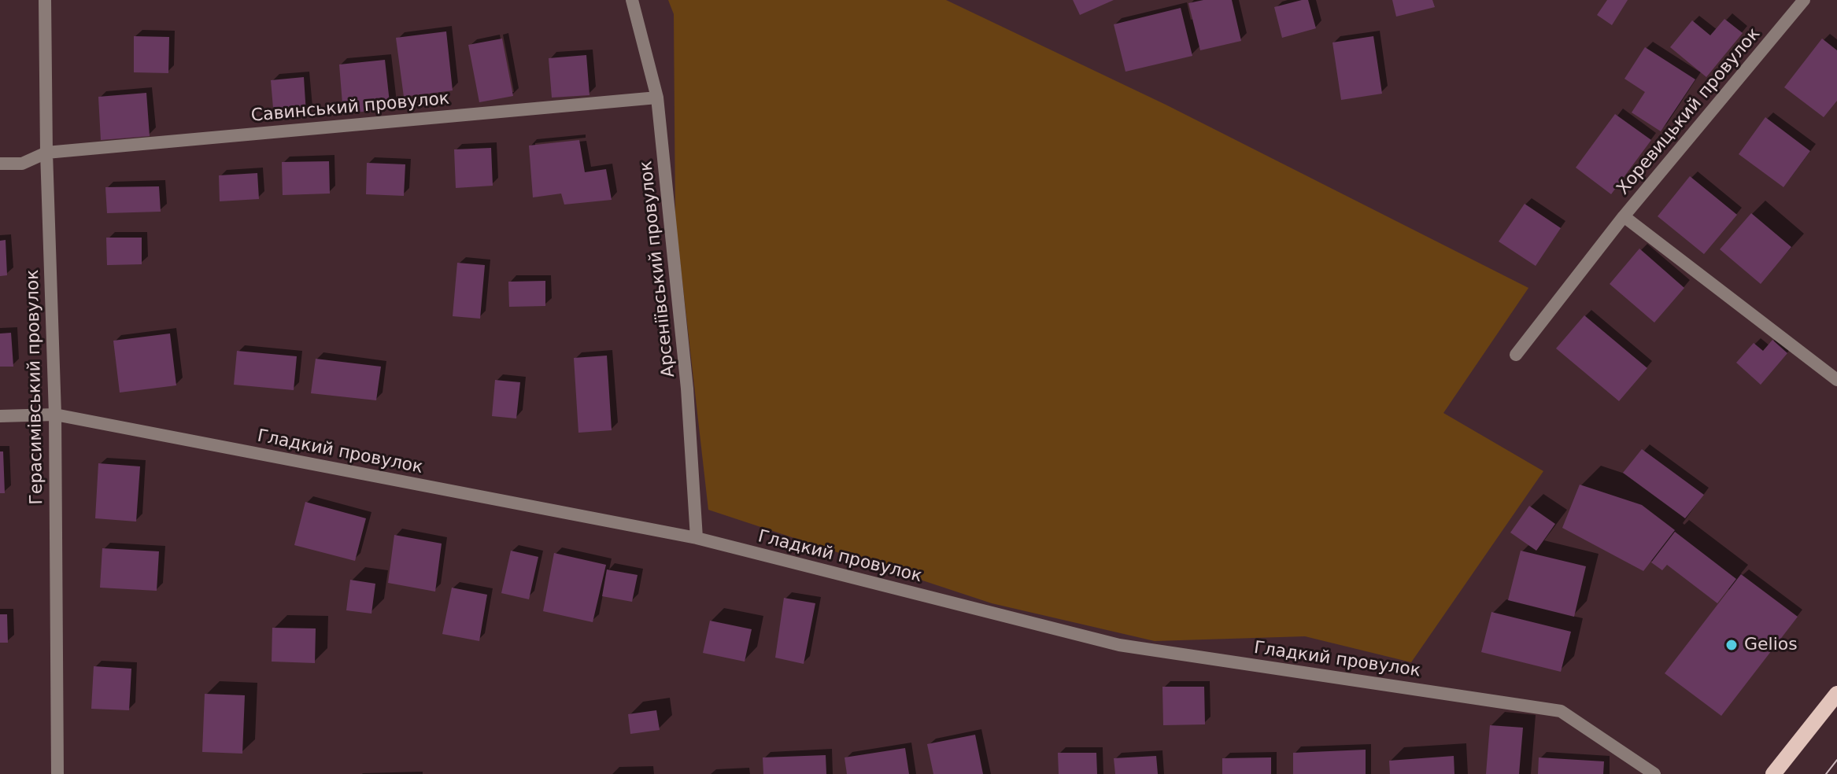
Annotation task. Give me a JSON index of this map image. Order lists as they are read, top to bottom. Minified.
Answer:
{"streets":{"street":["Савинський провулок","Хоревицький провулок","Арсеніївський провулок","Герасимівський провулок","Гладкий провулок"]},"crossings":[["Савинський провулок","Арсеніївський провулок"],["Савинський провулок","Герасимівський провулок"],["Арсеніївський провулок","Гладкий провулок"],["Герасимівський провулок","Гладкий провулок"]],"places":["Gelios"]}
